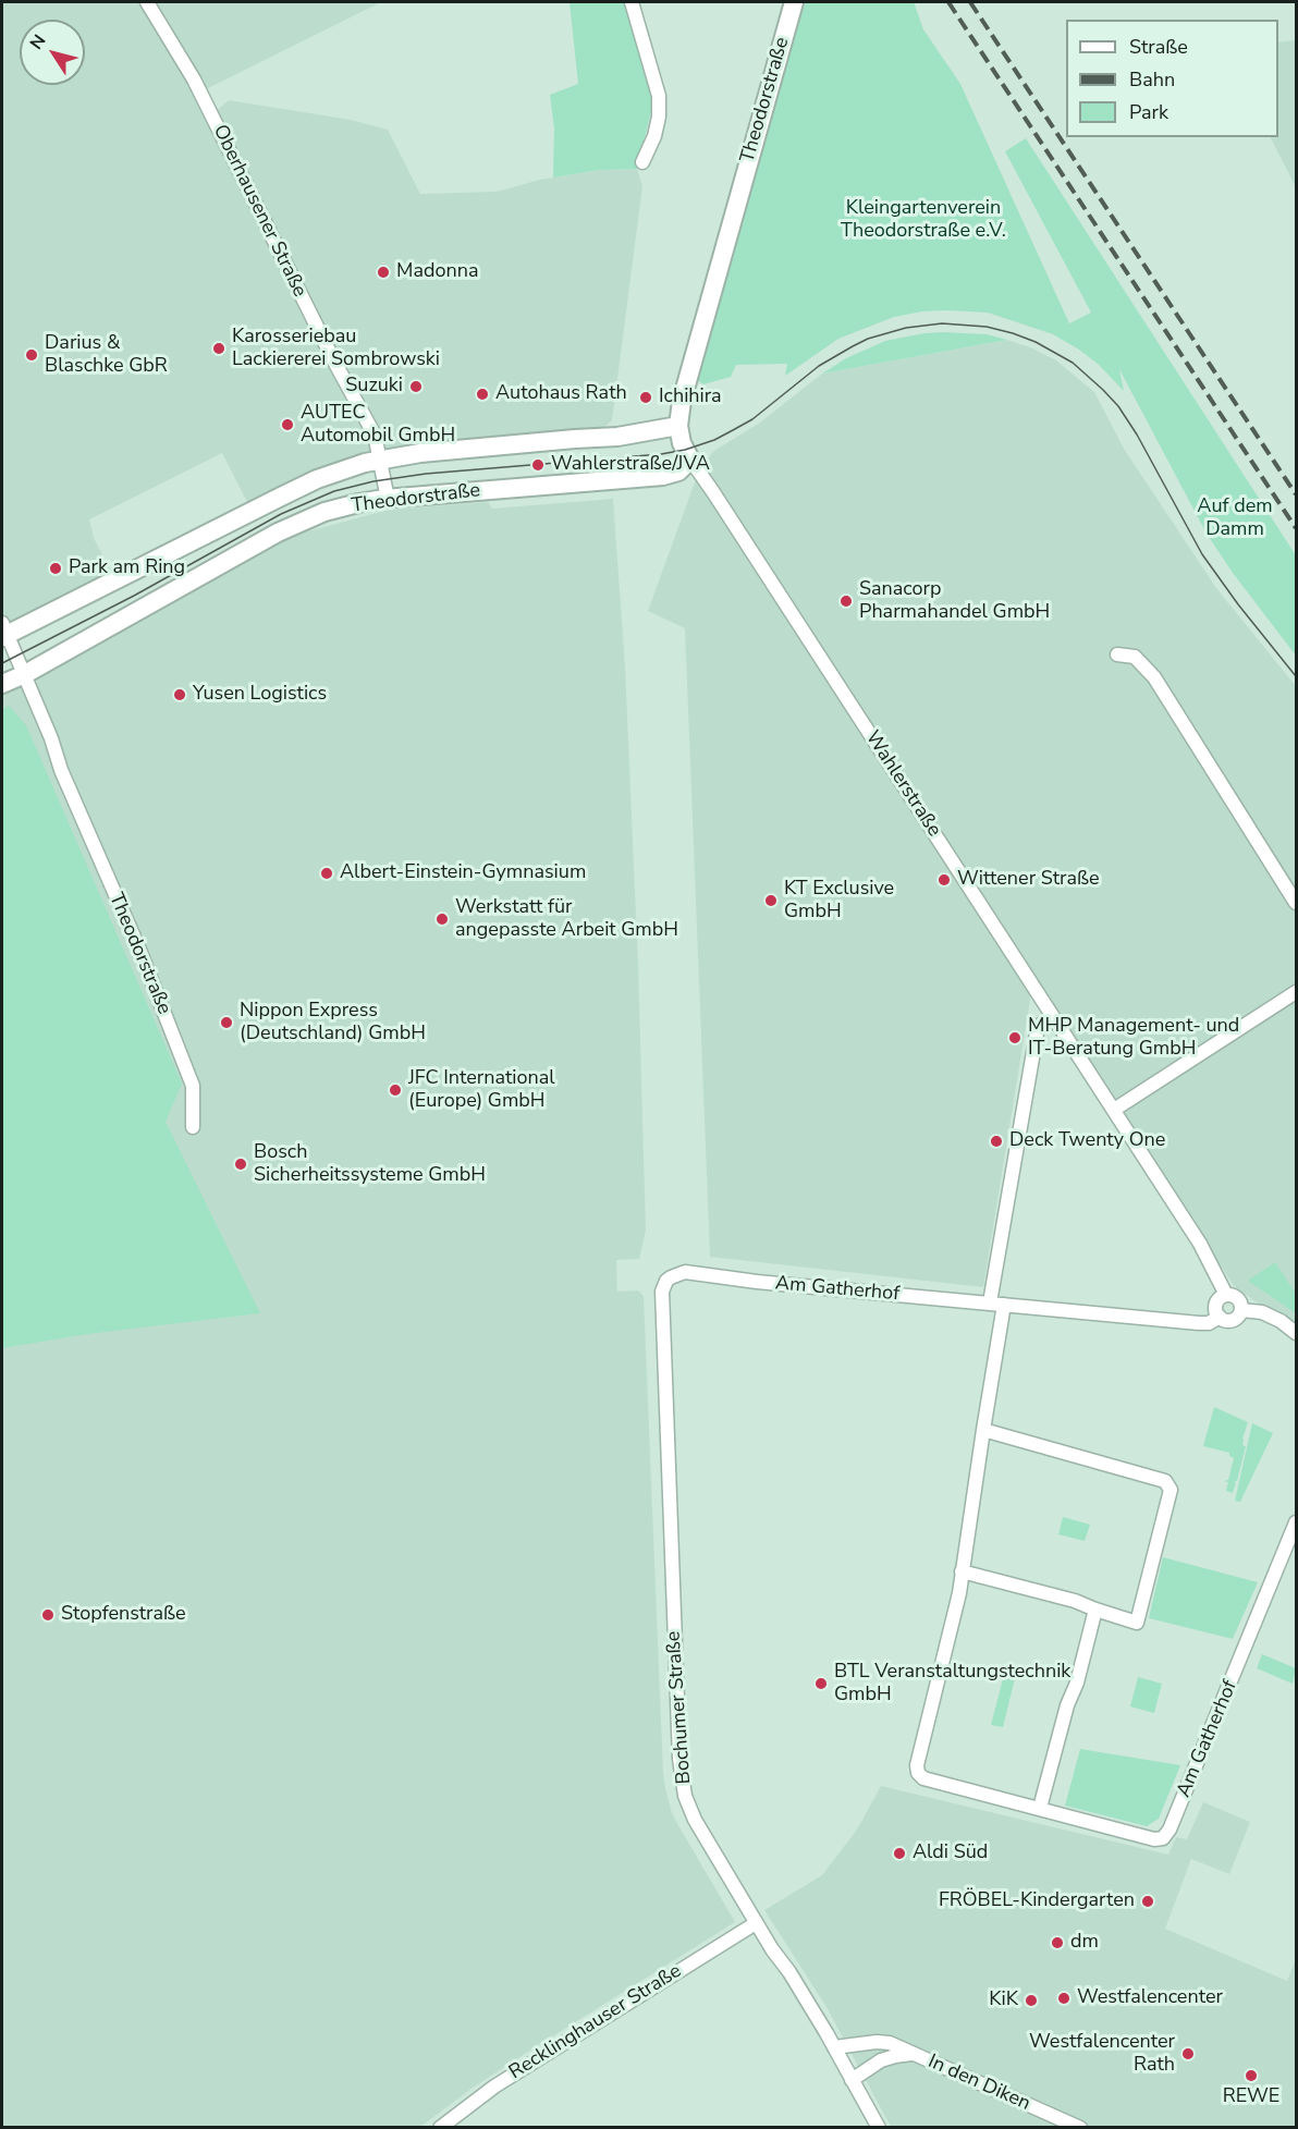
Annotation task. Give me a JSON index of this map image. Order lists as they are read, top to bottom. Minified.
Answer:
{"streets":{"main road":["Theodorstraße"],"street":["Oberhausener Straße","Wahlerstraße","Am Gatherhof","Bochumer Straße","Recklinghauser Straße","In den Diken"]},"crossings":[["Theodorstraße","Oberhausener Straße"],["Theodorstraße","Wahlerstraße"],["Wahlerstraße","Am Gatherhof"],["Am Gatherhof","Bochumer Straße"],["Bochumer Straße","Recklinghauser Straße"],["Bochumer Straße","In den Diken"]],"parks":["Kleingartenverein Theodorstraße e.V.","Auf dem Damm"],"places":["Madonna","Karosseriebau Lackiererei Sombrowski","Darius & Blaschke GbR","Suzuki","Autohaus Rath","Ichihira","AUTEC Automobil GmbH","Wahlerstraße/JVA","Park am Ring","Sanacorp Pharmahandel GmbH","Yusen Logistics","Albert-Einstein-Gymnasium","Wittener Straße","KT Exclusive GmbH","Werkstatt für angepasste Arbeit GmbH","Nippon Express (Deutschland) GmbH","MHP Management- und IT-Beratung GmbH","JFC International (Europe) GmbH","Deck Twenty One","Bosch Sicherheitssysteme GmbH","Stopfenstraße","BTL Veranstaltungstechnik GmbH","Aldi Süd","FRÖBEL-Kindergarten","dm","Westfalencenter","KiK","Westfalencenter Rath","REWE"],"legend":["Straße","Bahn","Park"],"north":"top left"}
